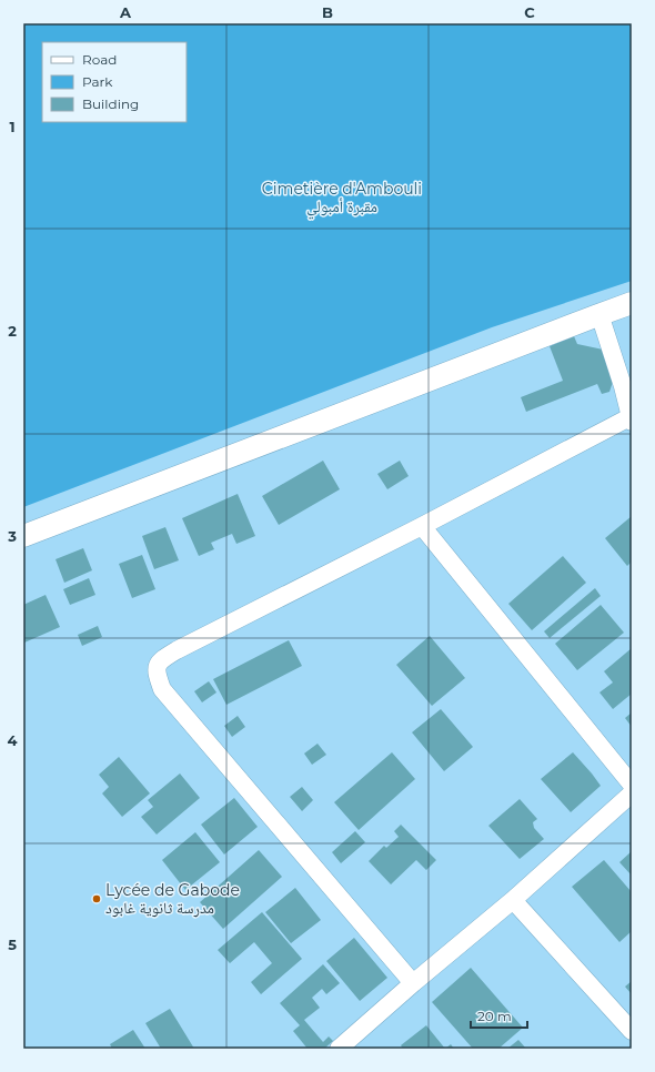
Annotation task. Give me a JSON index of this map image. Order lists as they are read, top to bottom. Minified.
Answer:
{"parks":["Cimetière d'Ambouli مقبرة أمبولي"],"places":["Lycée de Gabode مدرسة ثانوية غابود"],"legend":["Road","Park","Building"],"scale_bar":"20 m","grid":{"columns":["A","B","C"],"rows":["1","2","3","4","5"]}}
